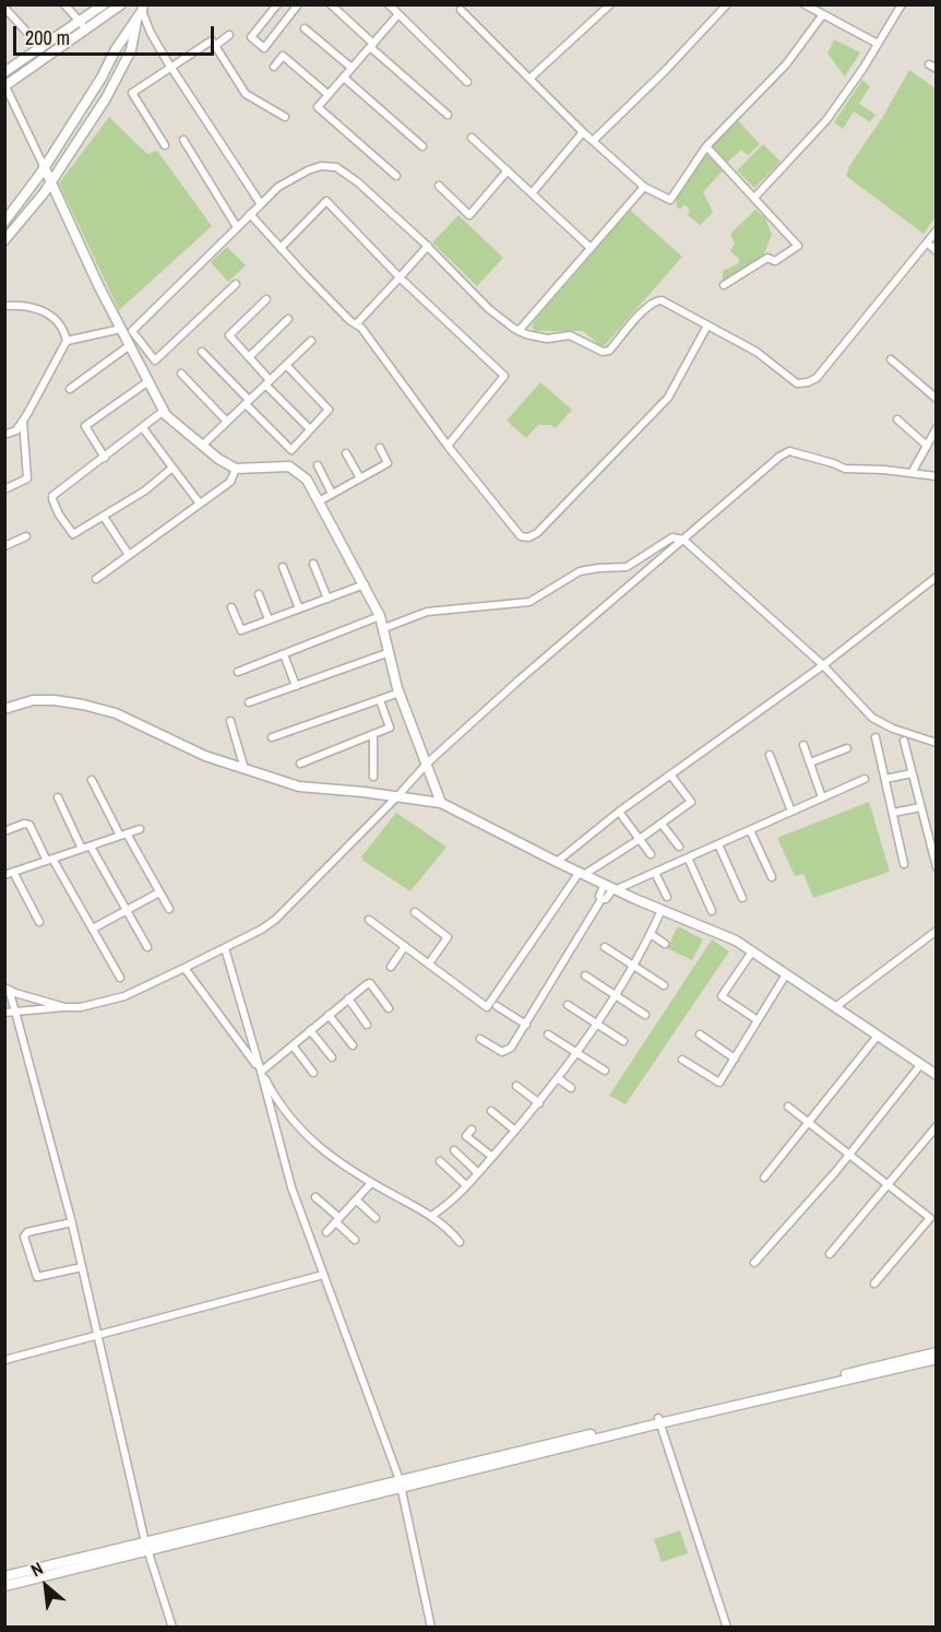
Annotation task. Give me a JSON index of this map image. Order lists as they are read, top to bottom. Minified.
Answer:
{"scale_bar":"200 m","north":"top left"}
